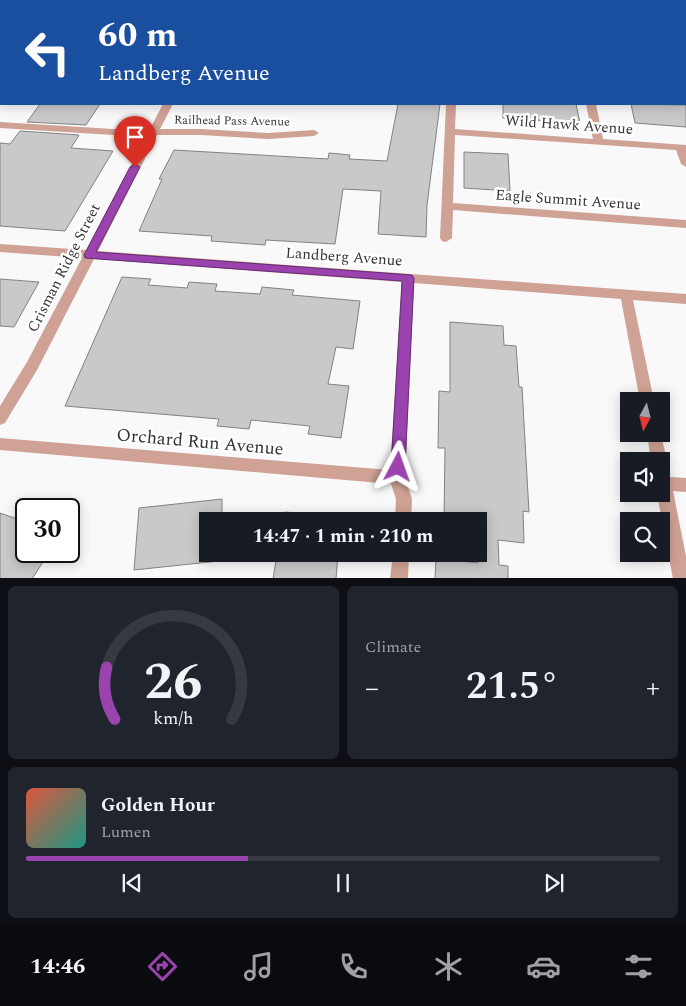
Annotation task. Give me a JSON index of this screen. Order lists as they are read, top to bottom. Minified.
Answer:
{"streets":{"street":["Railhead Pass Avenue","Wild Hawk Avenue","Eagle Summit Avenue","Landberg Avenue","Crisman Ridge Street","Orchard Run Avenue"]},"crossings":[["Railhead Pass Avenue","Crisman Ridge Street"],["Landberg Avenue","Crisman Ridge Street"]],"north":"bottom","page":{"turn":["60 m","Landberg Avenue"],"limit":"30","trip":"14:47 · 1 min · 210 m","tile":"Climate","heat":["−","21.5°","+"],"song":["Golden Hour","Lumen"],"tabs":"14:46","gauge":["26","km/h"]}}
